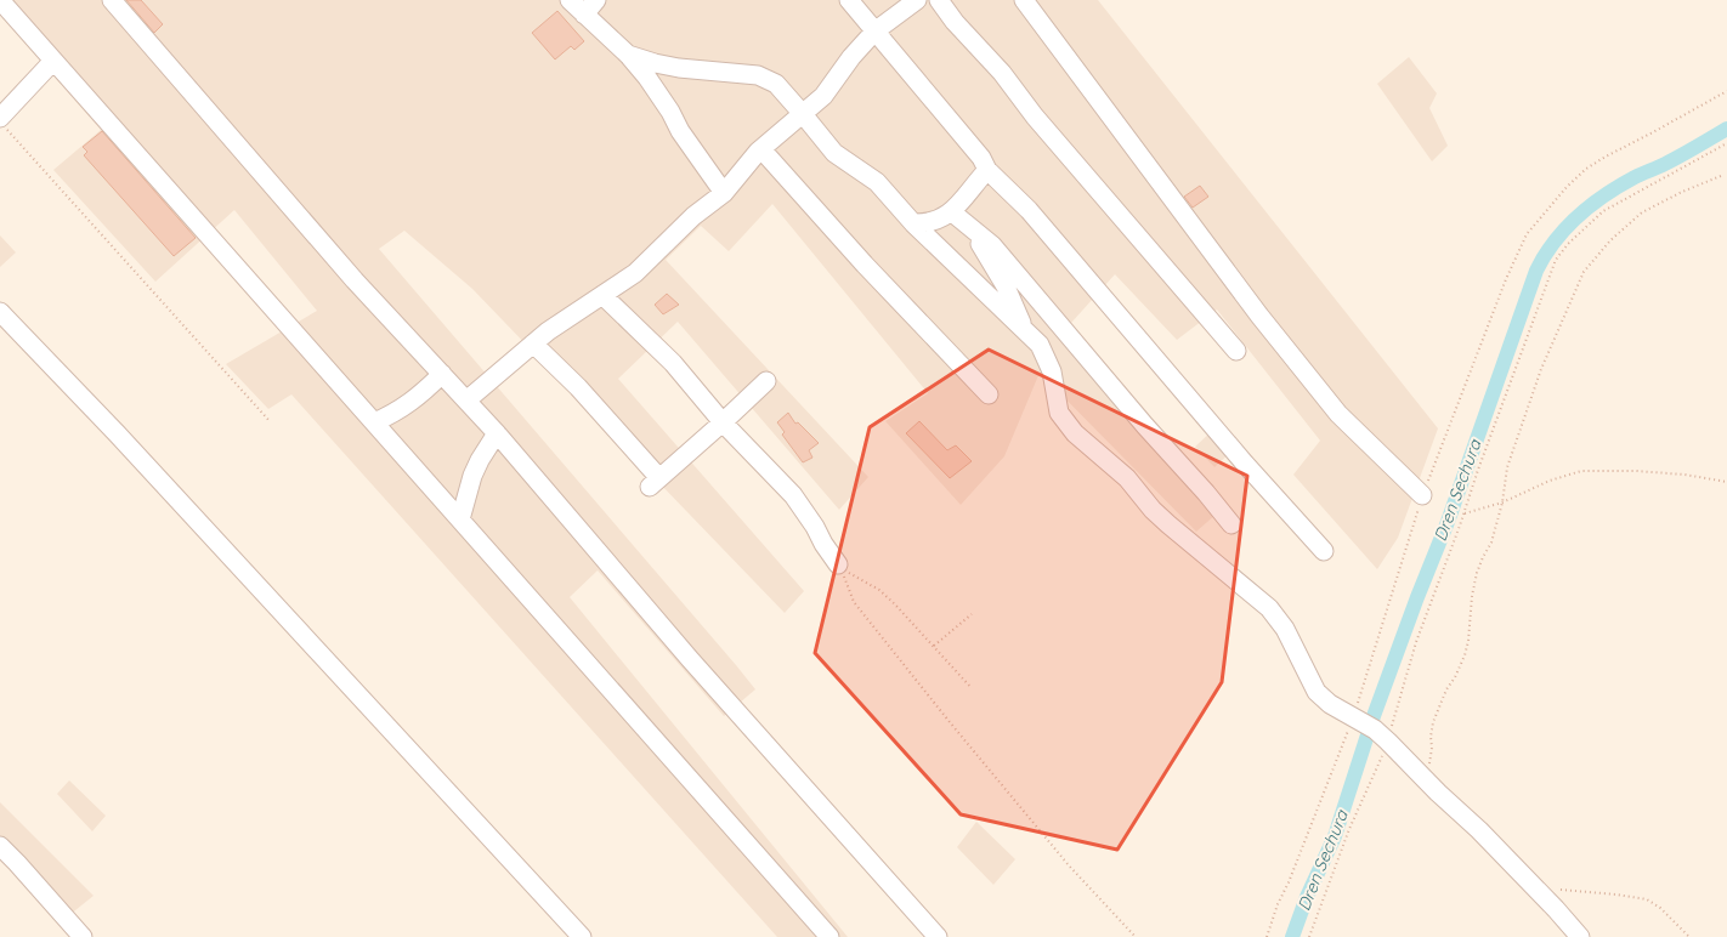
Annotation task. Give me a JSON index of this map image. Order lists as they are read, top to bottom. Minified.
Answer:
{"water":["Dren Sechura"]}
